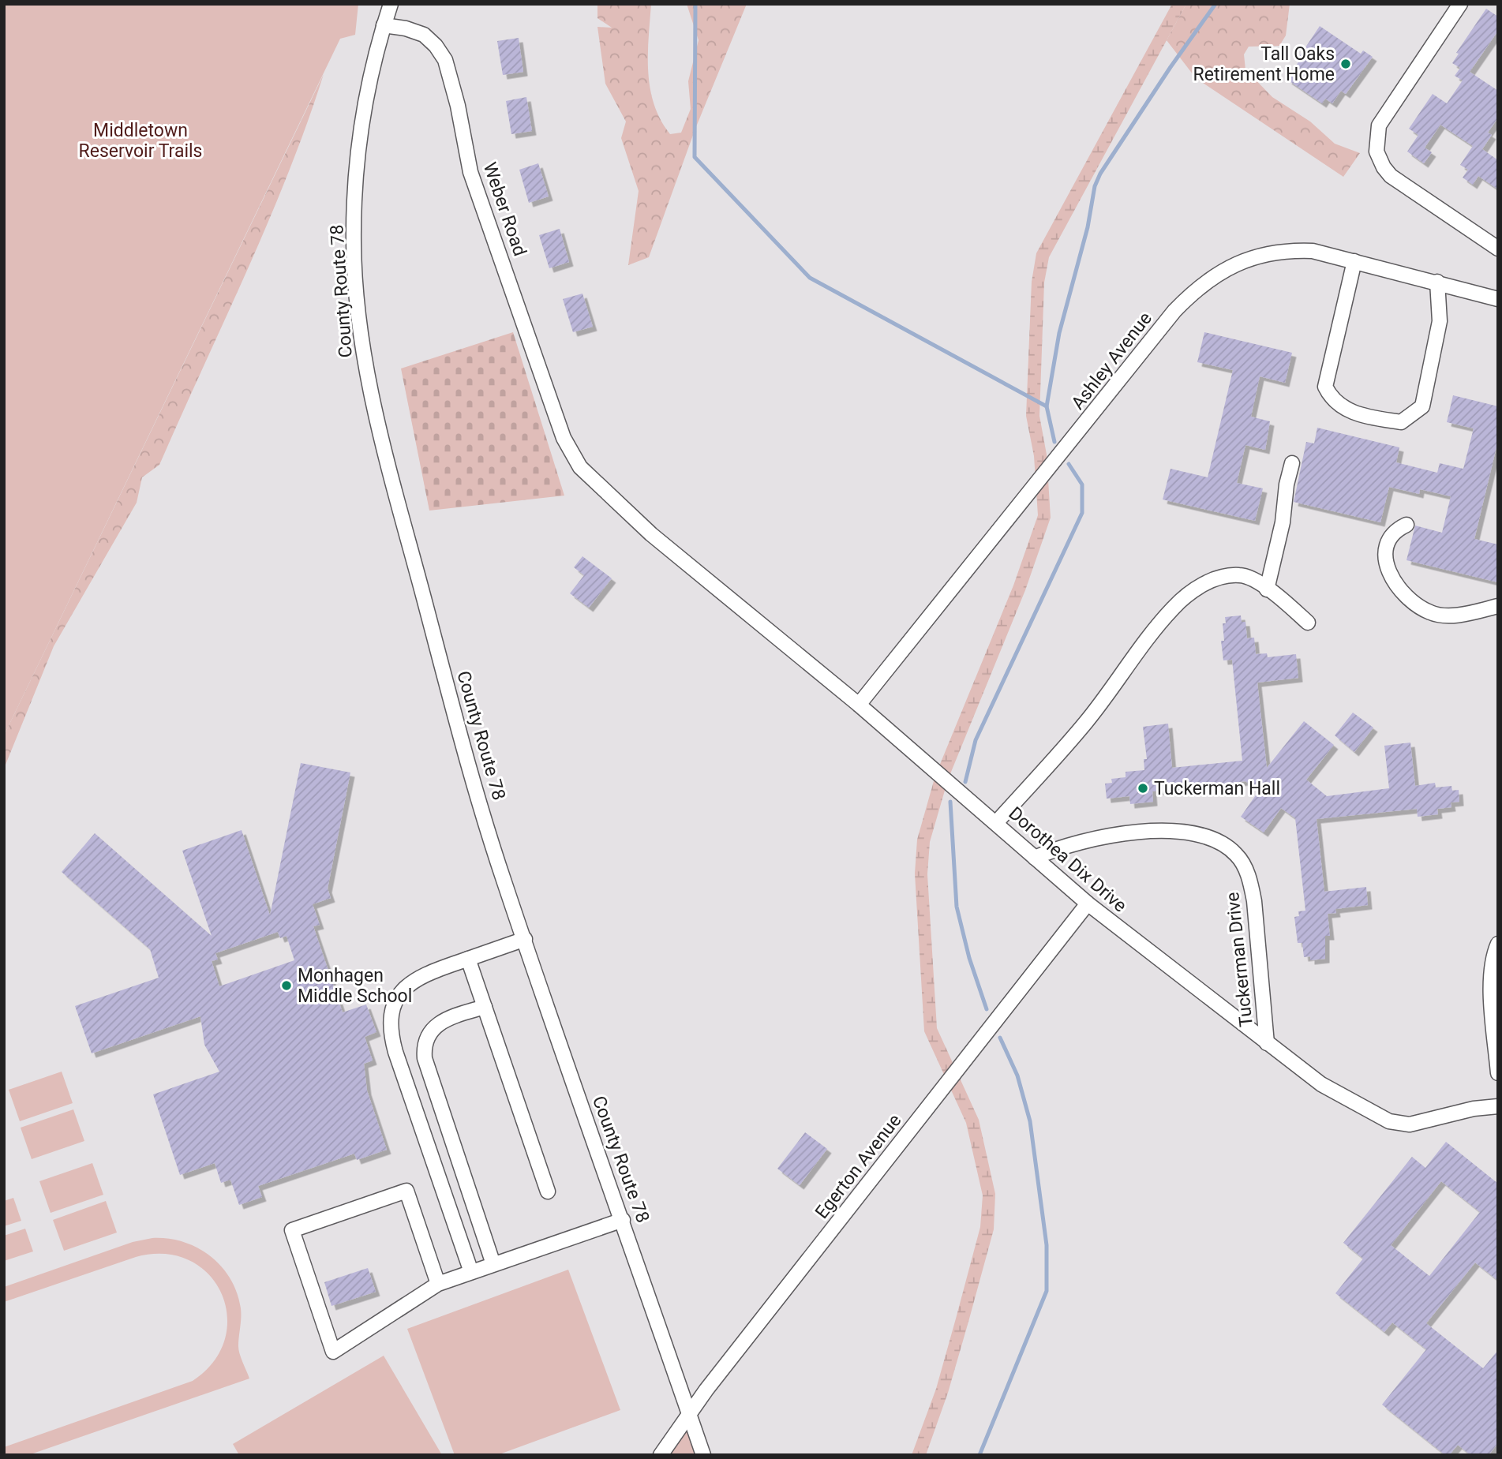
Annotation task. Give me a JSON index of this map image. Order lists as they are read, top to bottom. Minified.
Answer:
{"streets":{"street":["Weber Road","County Route 78","Ashley Avenue","Dorothea Dix Drive","Tuckerman Drive","Egerton Avenue"]},"crossings":[["Weber Road","County Route 78"],["Weber Road","Dorothea Dix Drive"],["County Route 78","Egerton Avenue"],["Ashley Avenue","Dorothea Dix Drive"],["Dorothea Dix Drive","Tuckerman Drive"],["Dorothea Dix Drive","Egerton Avenue"]],"parks":["Middletown Reservoir Trails"],"places":["Tall Oaks Retirement Home","Tuckerman Hall","Monhagen Middle School"]}
